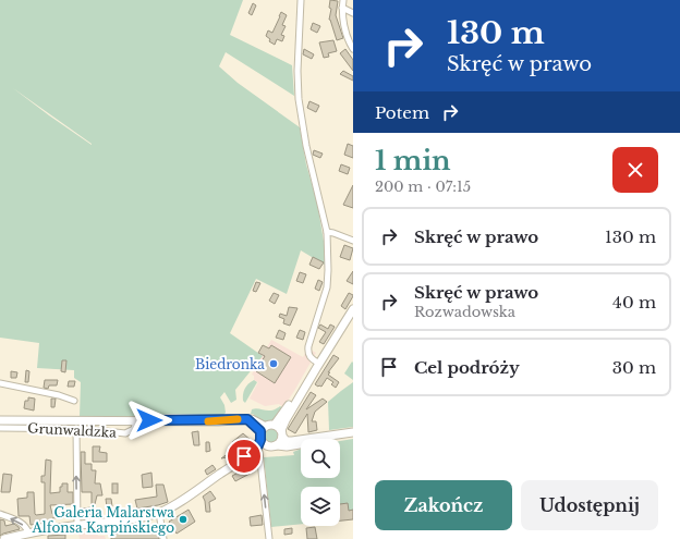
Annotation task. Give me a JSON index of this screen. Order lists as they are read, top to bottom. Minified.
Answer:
{"streets":{"street":["Grunwaldzka"]},"places":["Biedronka","Galeria Malarstwa Alfonsa Karpińskiego"],"page":{"turn":["130 m","Skręć w prawo"],"then":"Potem","heading":["1 min","200 m · 07:15"],"list":[{"name":"Skręć w prawo","value":"130 m"},{"name":"Skręć w prawo","note":"Rozwadowska","value":"40 m"},{"name":"Cel podróży","value":"30 m"}],"buttons":["Zakończ","Udostępnij"]}}
